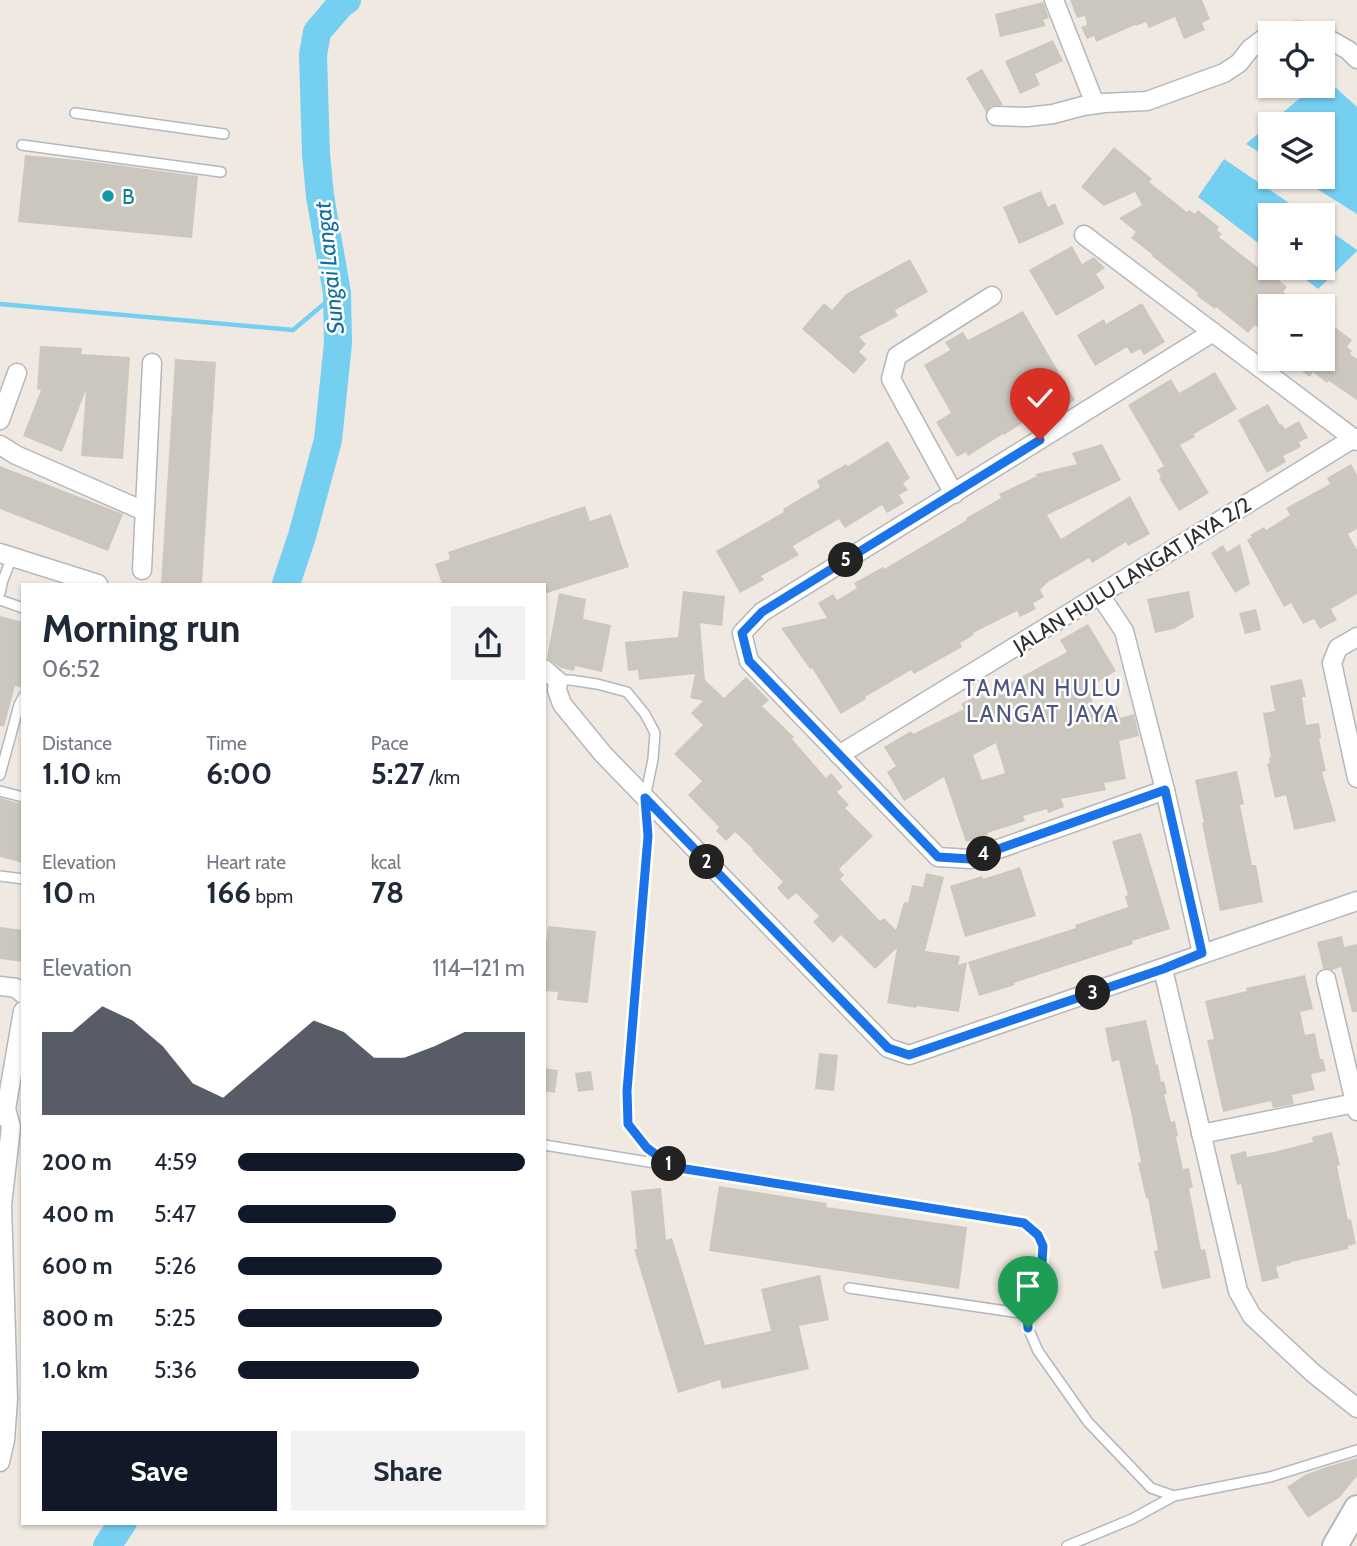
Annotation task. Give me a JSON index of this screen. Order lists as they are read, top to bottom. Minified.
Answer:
{"streets":{"street":["JALAN HULU LANGAT JAYA 2/2"]},"districts":["TAMAN HULU LANGAT JAYA"],"water":["Sungai Langat"],"places":["B"],"page":{"map_buttons":["+","−"],"pins":["5","4","2","3","1"],"heading":["Morning run","06:52"],"stats":[["Distance","1.10 km"],["Time","6:00"],["Pace","5:27 /km"],["Elevation","10 m"],["Heart rate","166 bpm"],["kcal","78"]],"chart":["Elevation","114–121 m"],"list":[{"name":"200 m","note":"4:59"},{"name":"400 m","note":"5:47"},{"name":"600 m","note":"5:26"},{"name":"800 m","note":"5:25"},{"name":"1.0 km","note":"5:36"}],"buttons":["Save","Share"]}}
